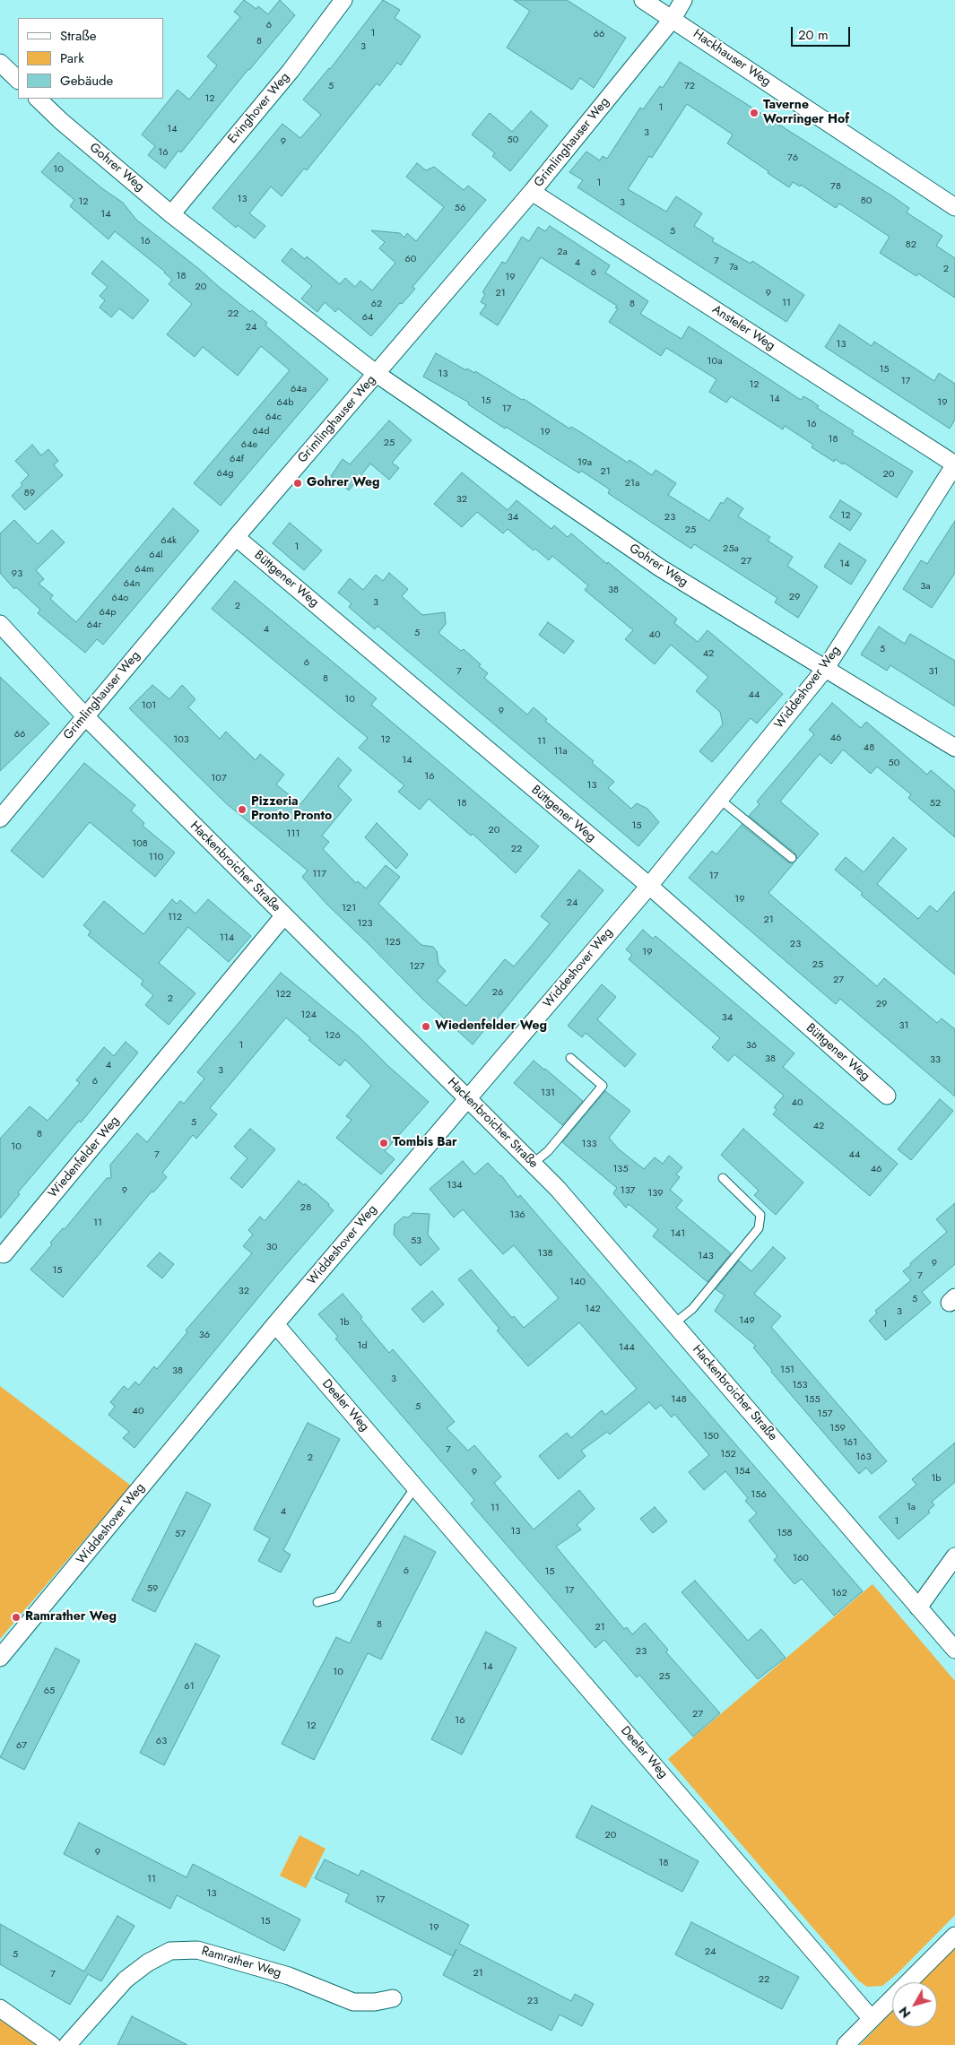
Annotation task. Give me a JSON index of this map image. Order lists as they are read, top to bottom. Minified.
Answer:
{"streets":{"street":["Hackhauser Weg","Evinghover Weg","Grimlinghauser Weg","Gohrer Weg","Ansteler Weg","Büttgener Weg","Widdeshover Weg","Hackenbroicher Straße","Wiedenfelder Weg","Deeler Weg","Ramrather Weg"]},"crossings":[["Hackhauser Weg","Grimlinghauser Weg"],["Evinghover Weg","Gohrer Weg"],["Grimlinghauser Weg","Gohrer Weg"],["Grimlinghauser Weg","Ansteler Weg"],["Grimlinghauser Weg","Büttgener Weg"],["Grimlinghauser Weg","Hackenbroicher Straße"],["Gohrer Weg","Widdeshover Weg"],["Ansteler Weg","Widdeshover Weg"],["Büttgener Weg","Widdeshover Weg"],["Widdeshover Weg","Hackenbroicher Straße"],["Widdeshover Weg","Deeler Weg"],["Hackenbroicher Straße","Wiedenfelder Weg"]],"places":["Taverne Worringer Hof","Gohrer Weg","Pizzeria Pronto Pronto","Wiedenfelder Weg","Tombis Bar","Ramrather Weg"],"house_numbers":["6","1","66","8","3","5","72","12","1","14","3","50","9","16","76","10","1","78","13","80","12","3","56","14","5","16","82","2a","60","7","4","7a","2","6","18","19","20","21","9","11","62","8","22","64","24","13","10a","15","13","17","12","64a","14","15","64b","19","17","64c","16","64d","19","18","25","64e","64f","19a","21","64g","20","21a","89","32","12","34","23","25","64k","1","25a","64l","27","14","64m","93","64n","3a","38","29","64o","3","2","64p","64r","4","5","40","5","42","6","7","31","8","44","10","101","9","66","46","103","12","11","48","11a","14","50","16","107","13","18","52","15","20","111","108","22","110","117","17","19","24","121","112","21","123","114","125","23","19","25","127","27","26","122","2","29","124","34","31","126","1","36","38","33","4","3","6","131","40","5","42","8","133","10","7","44","135","46","134","9","137","139","28","136","11","141","53","30","138","143","9","15","7","140","32","5","142","3","149","1b","1","36","1d","144","151","38","3","153","148","155","5","40","157","159","150","161","7","152","163","2","154","9","1b","156","1a","11","4","1","13","158","57","160","6","15","59","17","162","8","21","23","14","10","25","61","65","27","16","12","63","67","20","9","18","11","13","17","15","19","24","5","21","7","22","23"],"legend":["Straße","Park","Gebäude"],"scale_bar":"20 m","north":"bottom left"}
